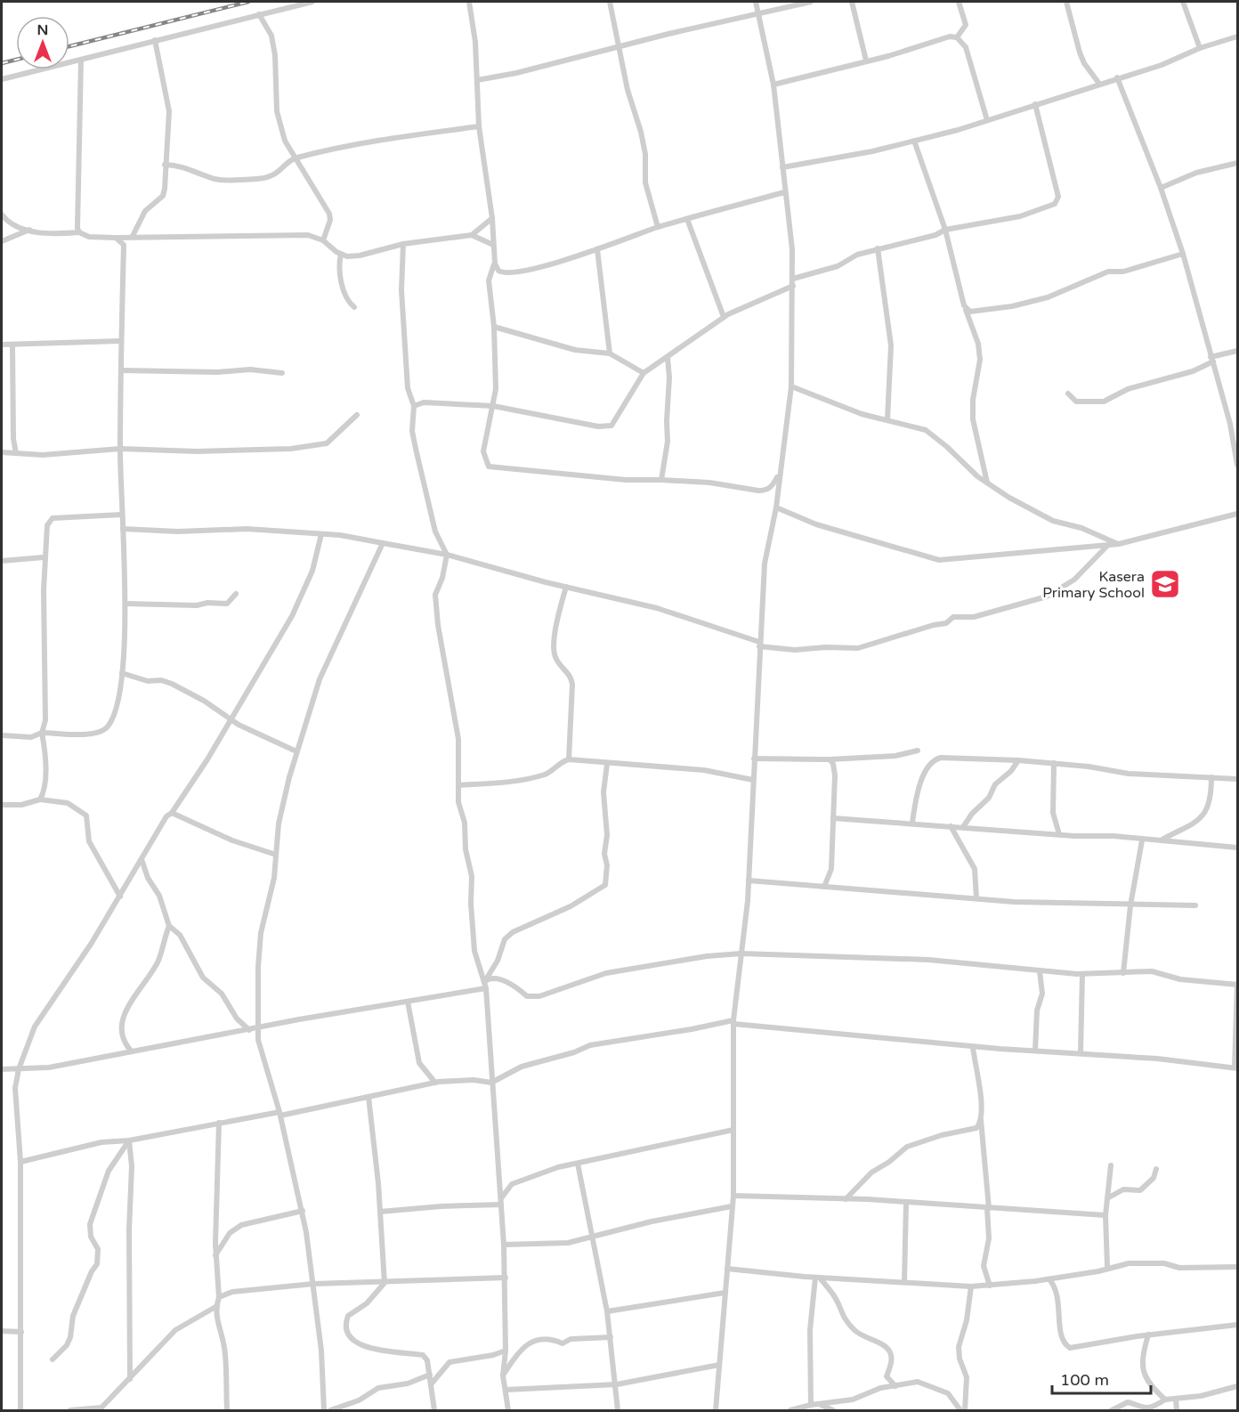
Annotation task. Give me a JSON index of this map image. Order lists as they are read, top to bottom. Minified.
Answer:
{"places":{"school or university":["Kasera Primary School"]},"scale_bar":"100 m","north":"top"}
